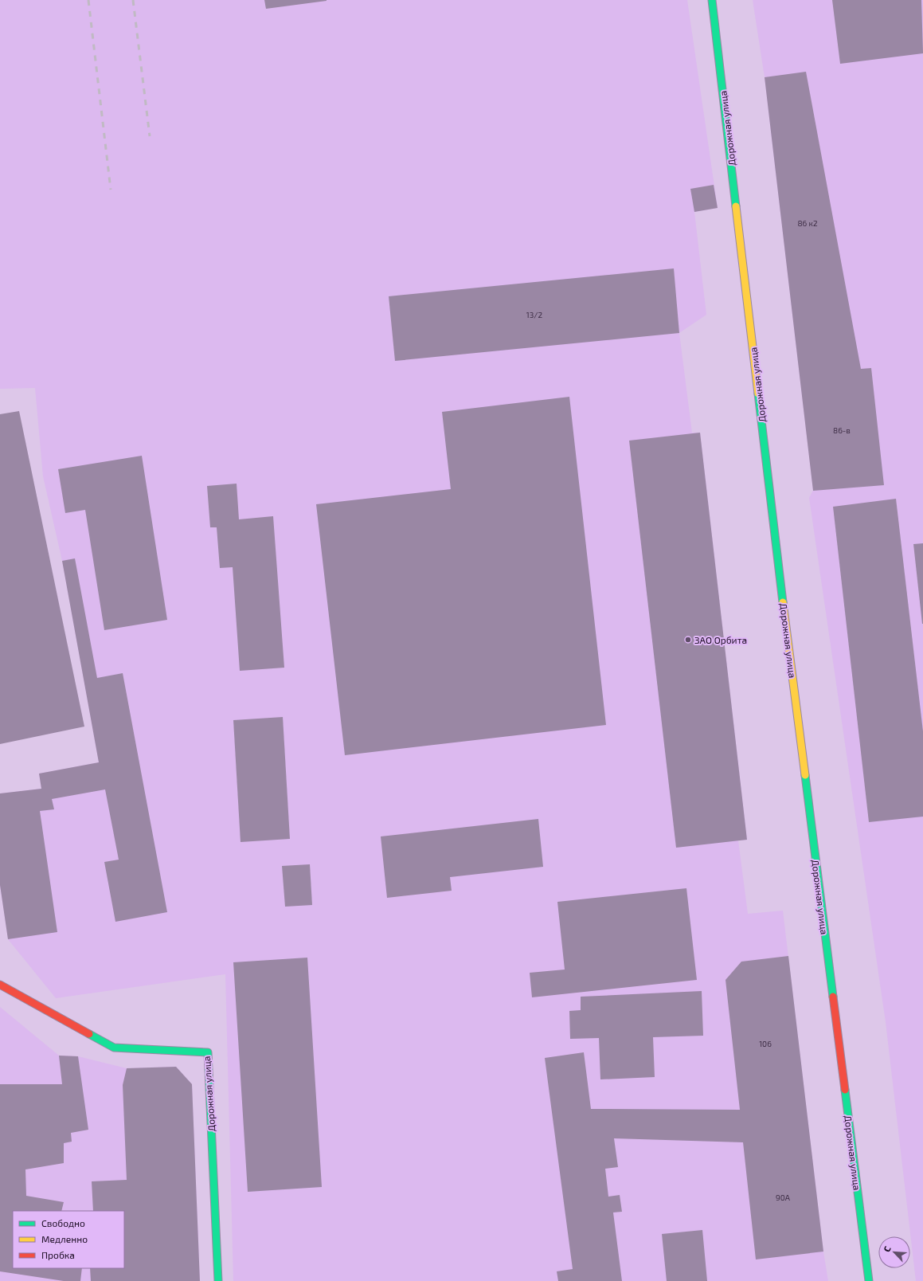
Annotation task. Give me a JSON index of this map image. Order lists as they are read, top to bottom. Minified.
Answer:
{"streets":{"street":["Дорожная улица"]},"places":["ЗАО Орбита"],"house_numbers":["86 к2","13/2","86-в","106","90А"],"legend":["Свободно","Медленно","Пробка"],"north":"top left"}
